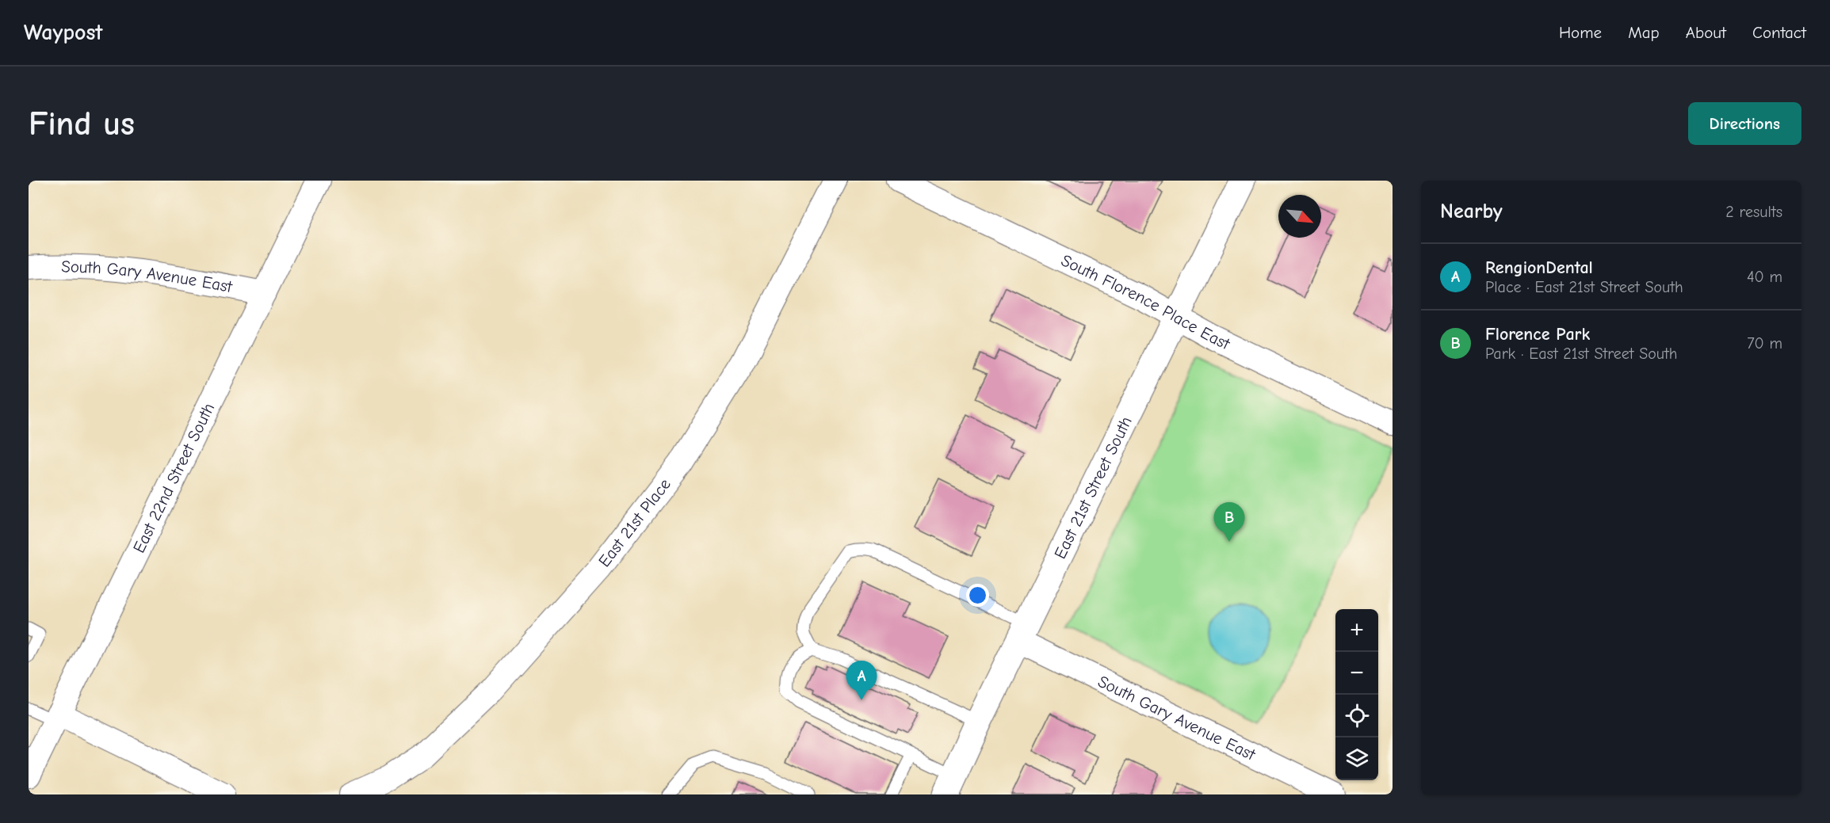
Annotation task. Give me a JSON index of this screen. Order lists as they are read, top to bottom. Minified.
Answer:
{"streets":{"main road":["East 21st Street South"],"street":["South Gary Avenue East","South Florence Place East","East 22nd Street South","East 21st Place"]},"crossings":[["South Gary Avenue East","East 22nd Street South"],["South Gary Avenue East","East 21st Street South"],["South Florence Place East","East 21st Street South"]],"north":"bottom right","page":{"header":"Waypost","nav":["Home","Map","About","Contact"],"buttons":"Directions","title":"Find us","heading":["Nearby","2 results"],"list":[{"mark":"A","name":"RengionDental","note":"Place · East 21st Street South","value":"40 m"},{"mark":"B","name":"Florence Park","note":"Park · East 21st Street South","value":"70 m"}],"pins":["B","A"],"map_buttons":["+","−"]}}
